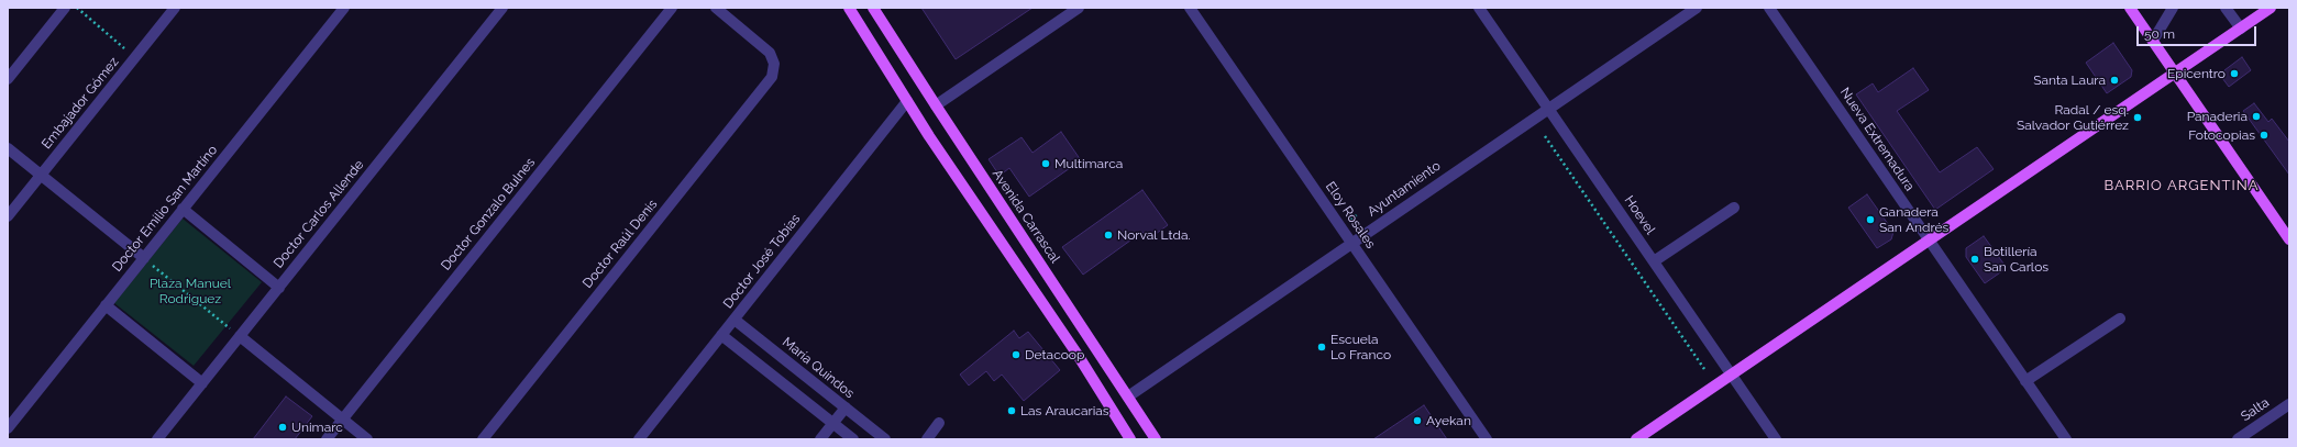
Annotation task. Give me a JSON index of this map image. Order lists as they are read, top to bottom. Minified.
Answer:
{"streets":{"main road":["Avenida Carrascal"],"street":["Embajador Gómez","Nueva Extremadura","Ayuntamiento","Doctor Emilio San Martíno","Doctor Carlos Allende","Doctor Gonzalo Bulnes","Eloy Rosales","Hoevel","Doctor Raúl Denis","Doctor José Tobías","María Quindos","Salta"]},"crossings":[["Ayuntamiento","Eloy Rosales"],["Ayuntamiento","Hoevel"],["Ayuntamiento","Avenida Carrascal"],["Doctor José Tobías","María Quindos"]],"districts":["BARRIO ARGENTINA"],"parks":["Plaza Manuel Rodriguez"],"places":["Epicentro","Santa Laura","Panaderia","Radal / esq. Salvador Gutiérrez","Fotocopias","Multimarca","Ganadera San Andrés","Norval Ltda.","Botillería San Carlos","Escuela Lo Franco","Detacoop","Las Araucarias","Ayekan","Unimarc"],"scale_bar":"50 m"}
